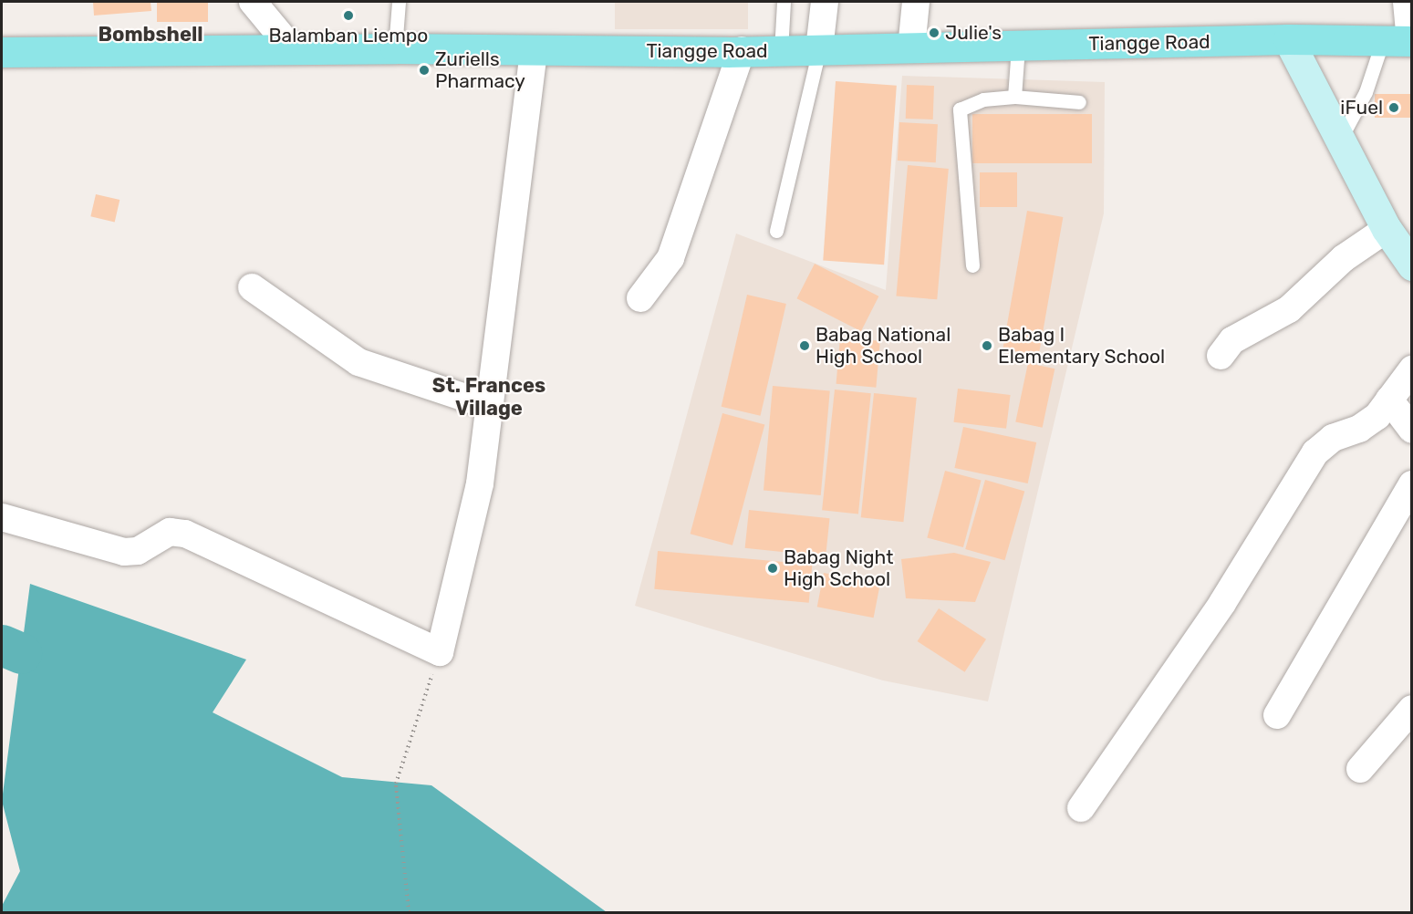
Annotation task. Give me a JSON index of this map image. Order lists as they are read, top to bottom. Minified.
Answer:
{"streets":{"main road":["Tiangge Road"]},"districts":["Bombshell","St. Frances Village"],"places":["Balamban Liempo","Julie's","Zuriells Pharmacy","iFuel","Babag National High School","Babag I Elementary School","Babag Night High School"]}
